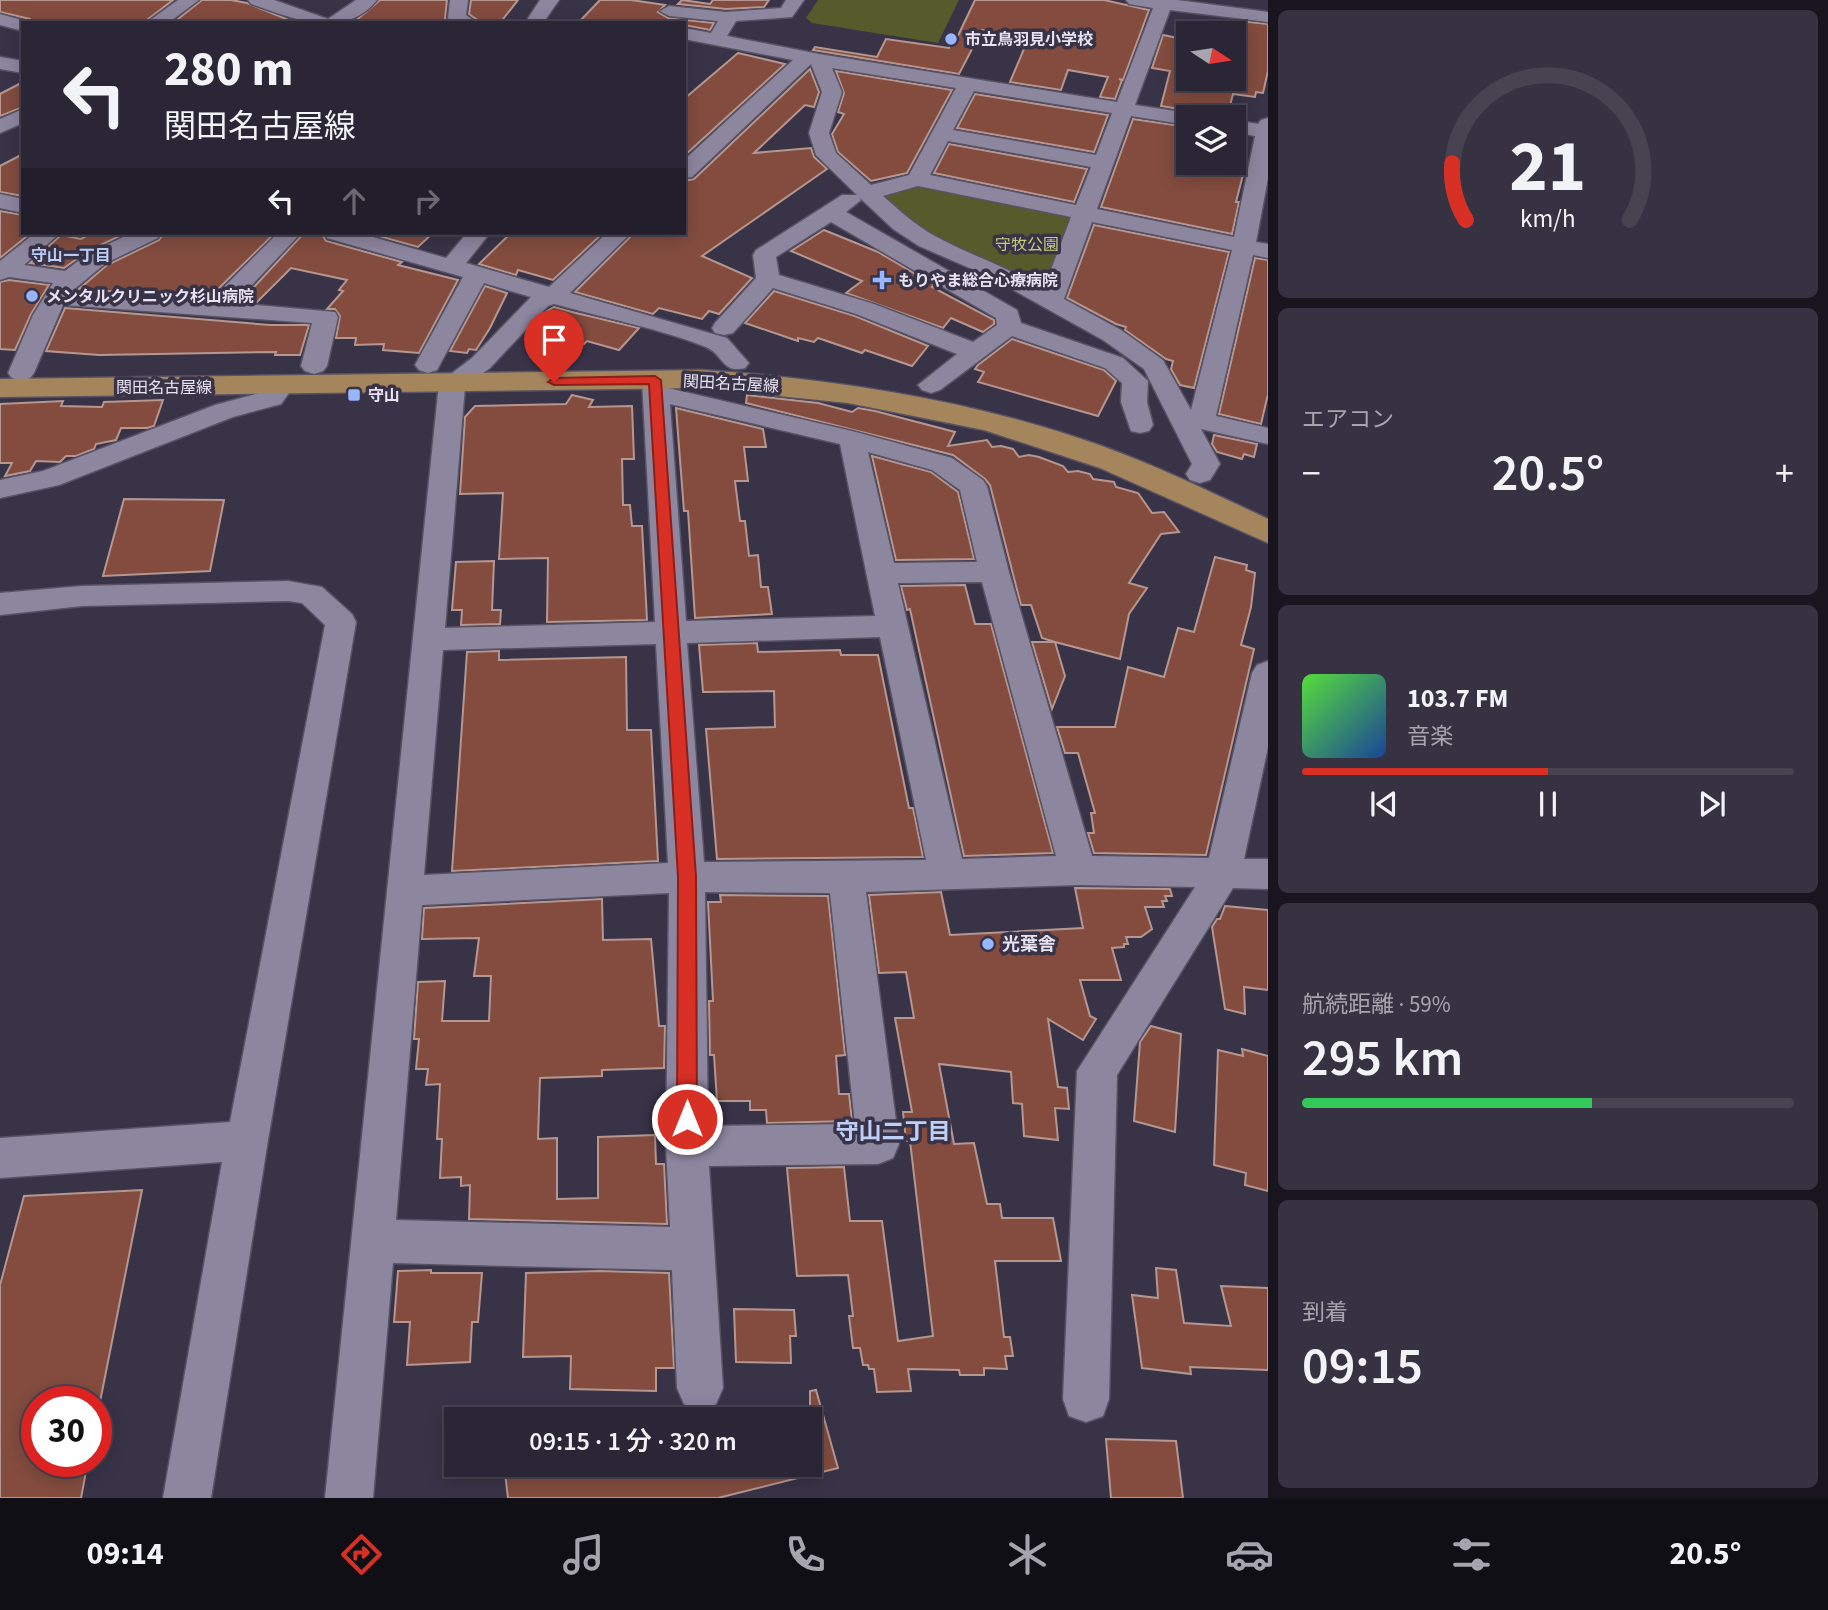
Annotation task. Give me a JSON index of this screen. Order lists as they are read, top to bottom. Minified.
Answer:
{"streets":{"main road":["関田名古屋線"]},"districts":["守山一丁目","守山二丁目"],"parks":["守牧公園"],"places":{"other":["市立鳥羽見小学校","メンタルクリニック杉山病院","光葉舎"],"health":["もりやま総合心療病院"],"transit":["守山"]},"north":"right","page":{"turn":["280 m","関田名古屋線"],"tile":["エアコン",["航続距離 · 59%","295 km"],["到着","09:15"]],"heat":["−","20.5°","+"],"song":["103.7 FM","音楽"],"limit":"30","trip":"09:15 · 1 分 · 320 m","tabs":["09:14","20.5°"],"gauge":["21","km/h"]}}
